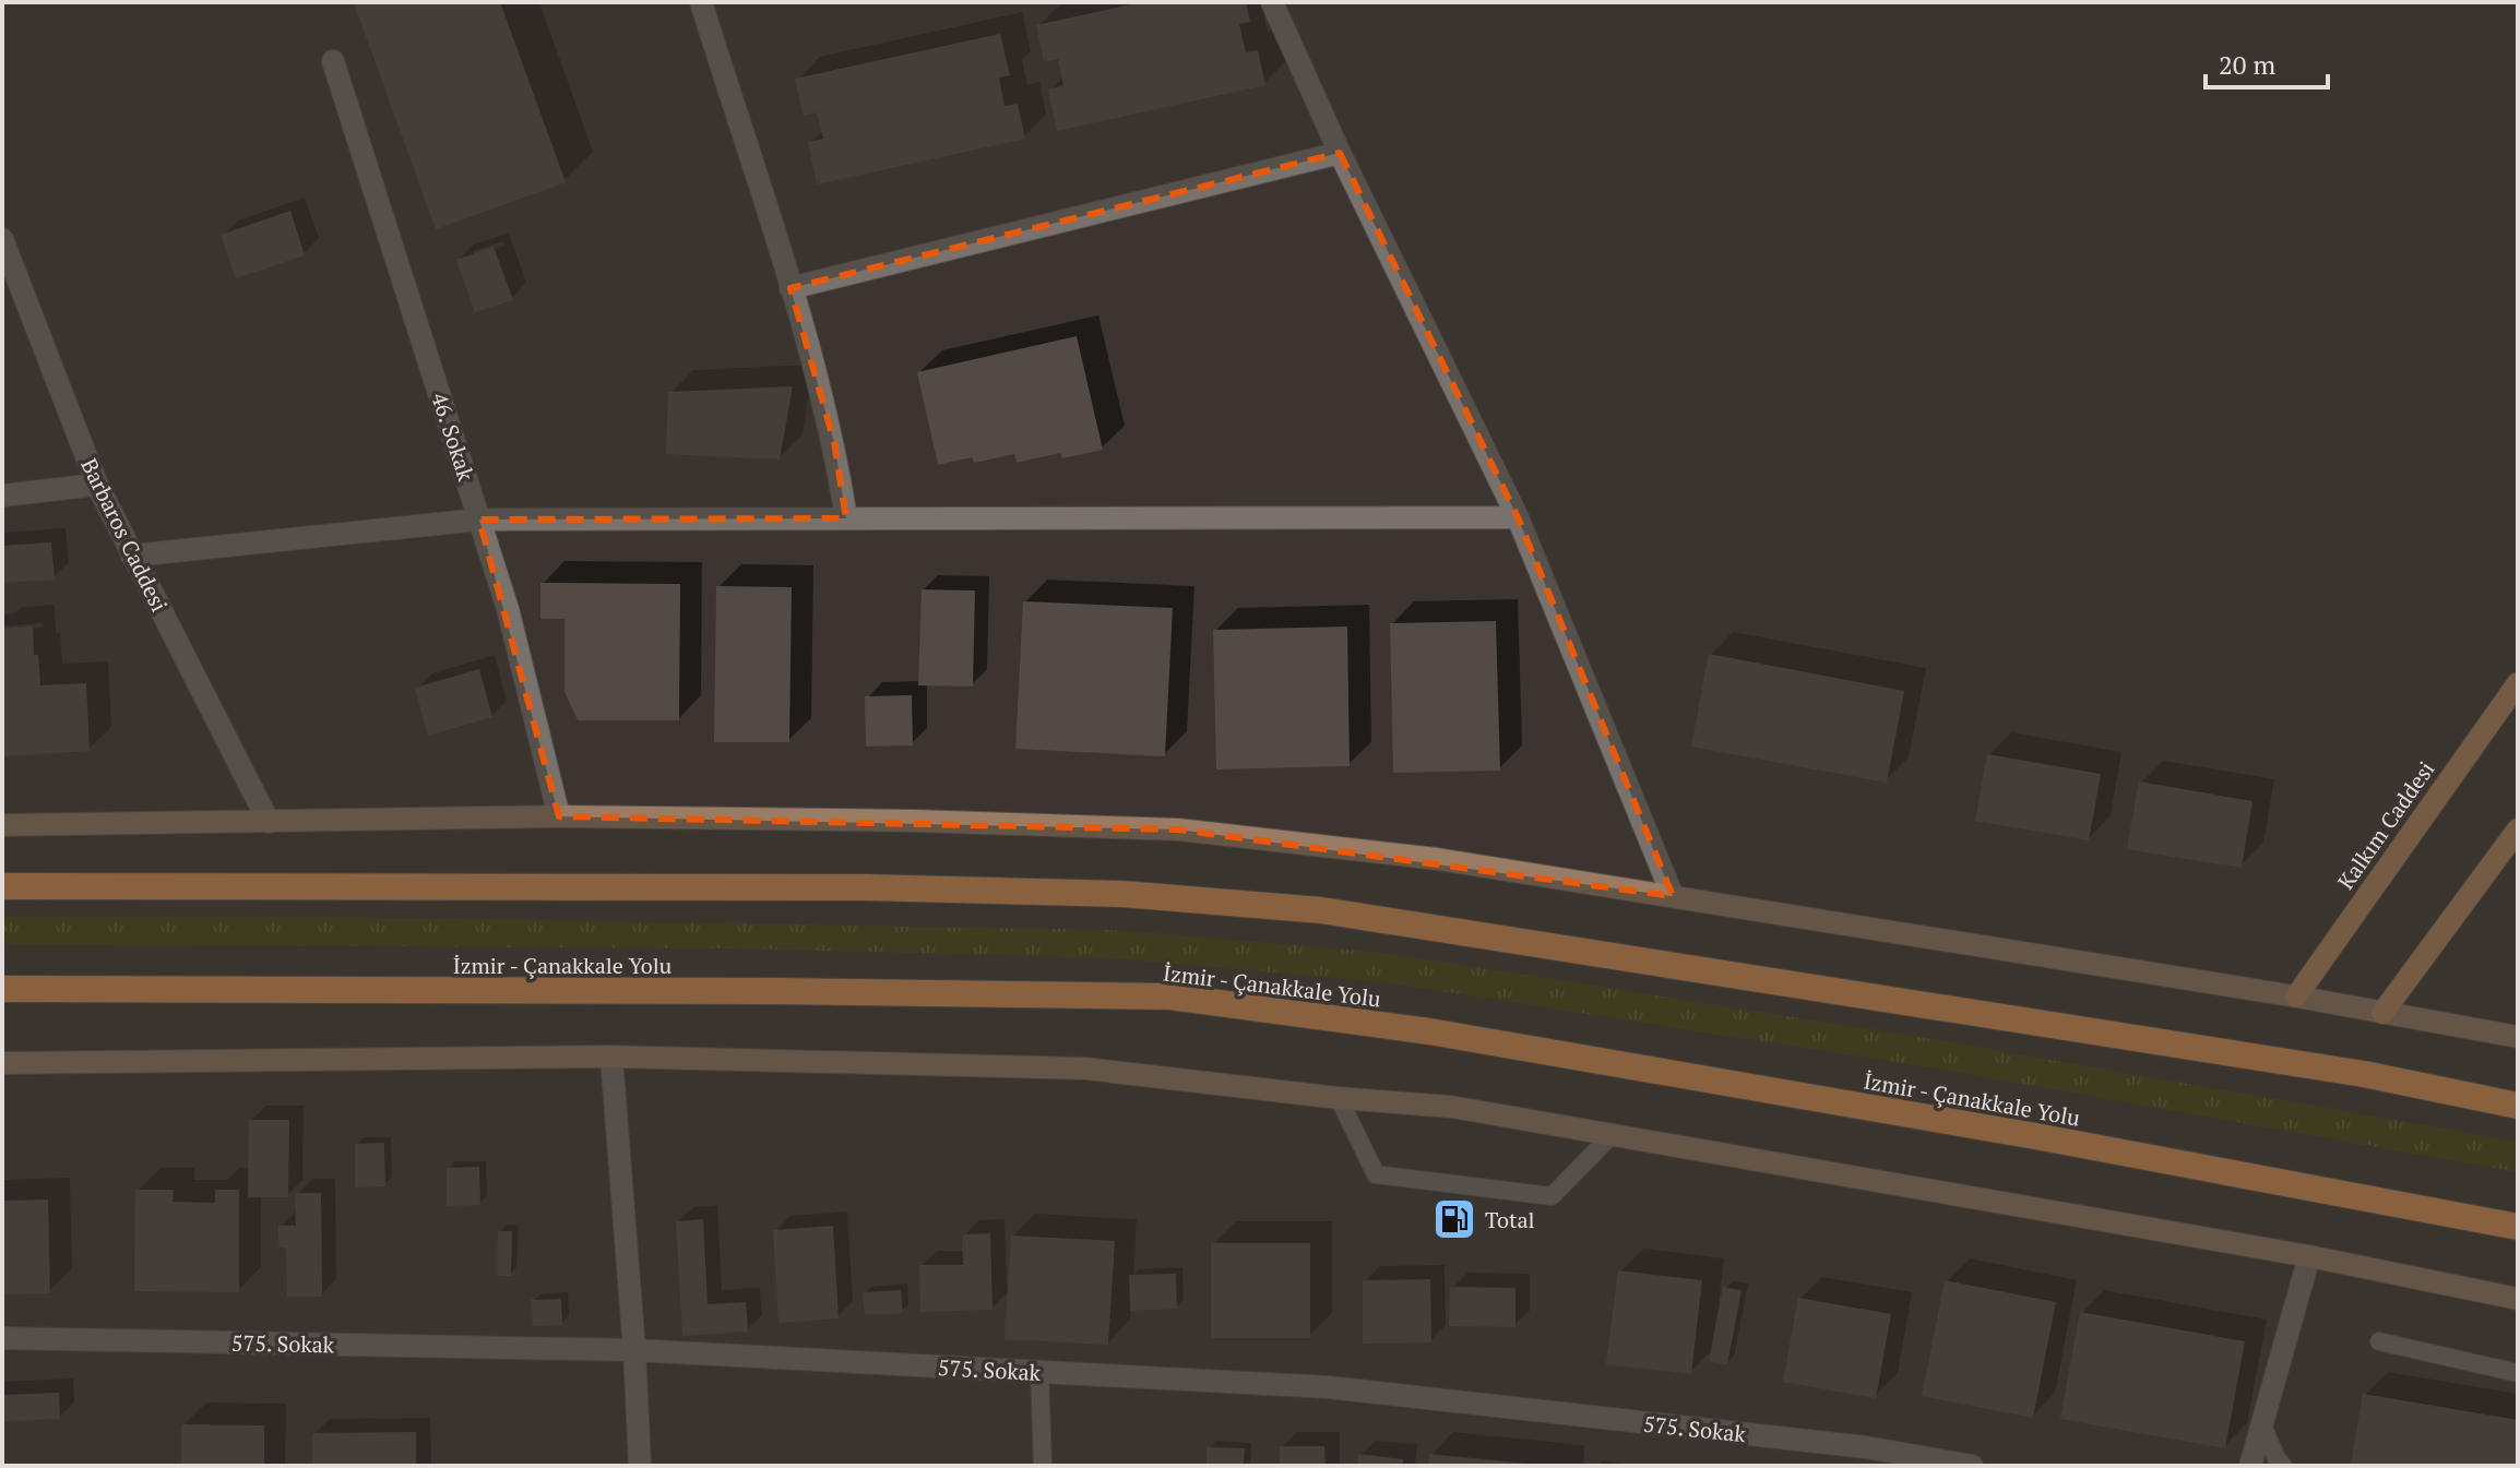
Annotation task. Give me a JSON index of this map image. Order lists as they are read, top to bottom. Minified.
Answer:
{"streets":{"highway":["İzmir - Çanakkale Yolu"],"main road":["Kalkım Caddesi"],"street":["46. Sokak","Barbaros Caddesi","575. Sokak"]},"places":{"fuel station":["Total"]},"scale_bar":"20 m"}
